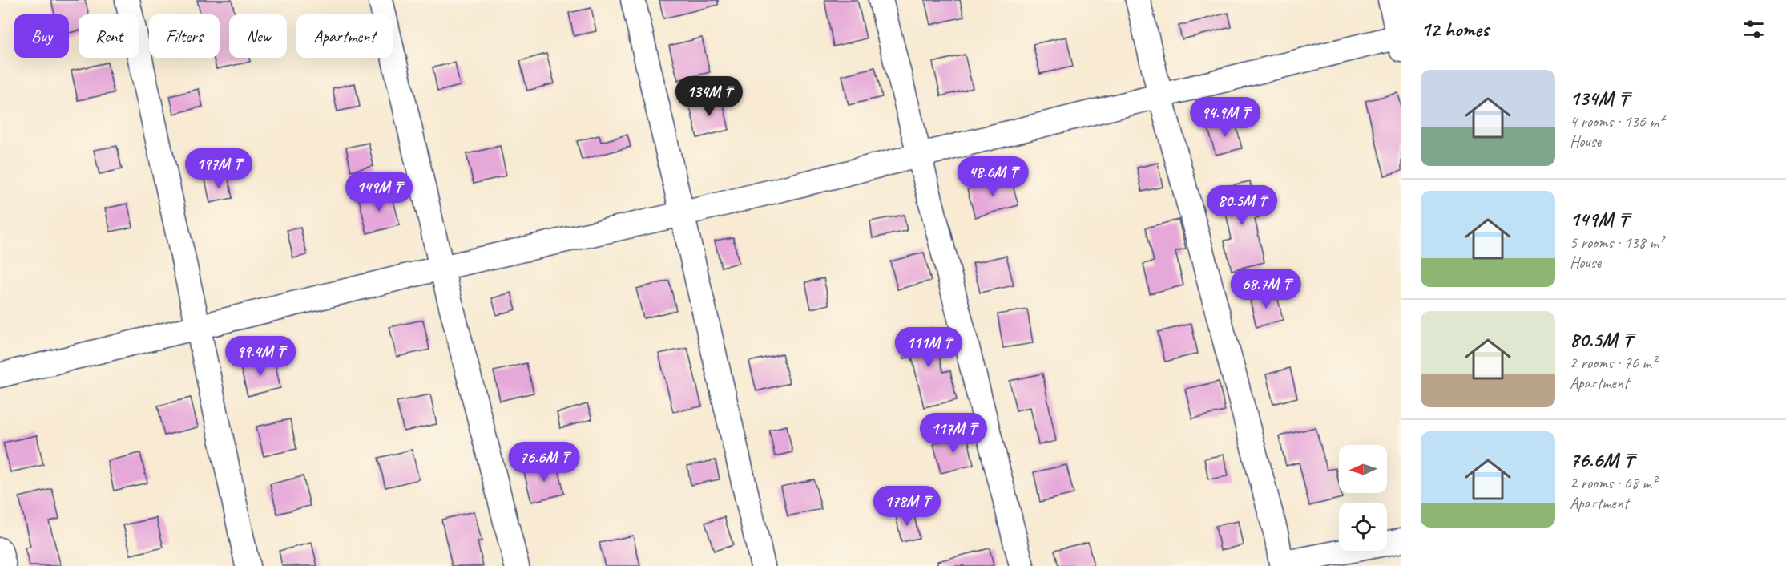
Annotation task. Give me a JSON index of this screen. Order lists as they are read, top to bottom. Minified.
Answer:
{"north":"left","page":{"heading":"12 homes","chip":["Buy","Rent","Filters","New","Apartment"],"list":[{"name":"134M ₸","note":"4 rooms · 136 m² · House"},{"name":"149M ₸","note":"5 rooms · 138 m² · House"},{"name":"80.5M ₸","note":"2 rooms · 76 m² · Apartment"},{"name":"76.6M ₸","note":"2 rooms · 68 m² · Apartment"}],"price":["134M ₸","94.9M ₸","197M ₸","48.6M ₸","149M ₸","80.5M ₸","68.7M ₸","111M ₸","99.4M ₸","117M ₸","76.6M ₸","178M ₸"]}}
